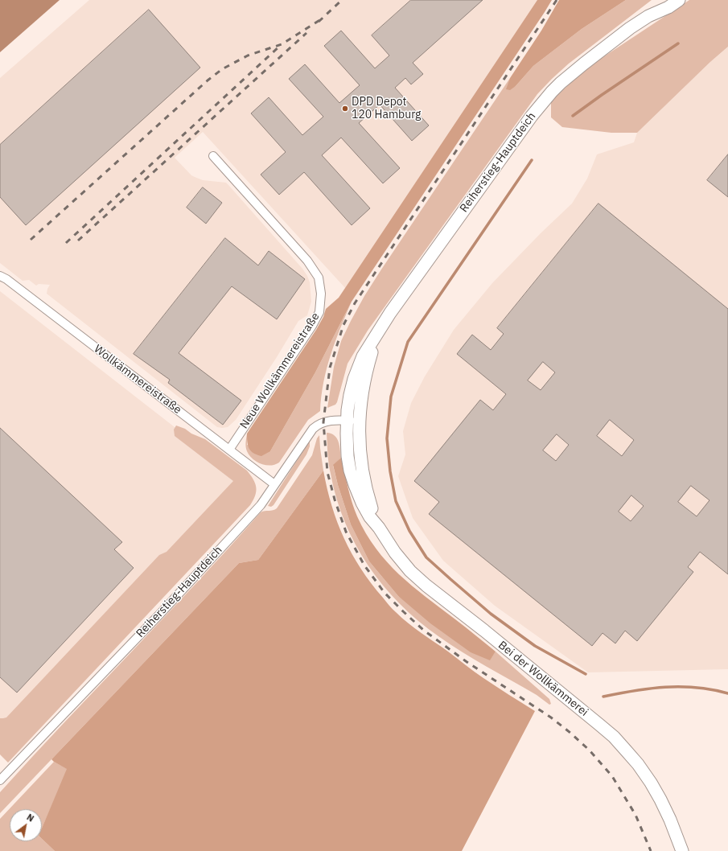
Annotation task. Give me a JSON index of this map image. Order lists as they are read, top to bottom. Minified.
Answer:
{"streets":{"main road":["Reiherstieg-Hauptdeich","Bei der Wollkämmerei"],"street":["Neue Wollkämmereistraße","Wollkämmereistraße"]},"crossings":[["Reiherstieg-Hauptdeich","Wollkämmereistraße"],["Reiherstieg-Hauptdeich","Bei der Wollkämmerei"],["Neue Wollkämmereistraße","Wollkämmereistraße"]],"places":["DPD Depot 120 Hamburg"],"north":"top right"}
